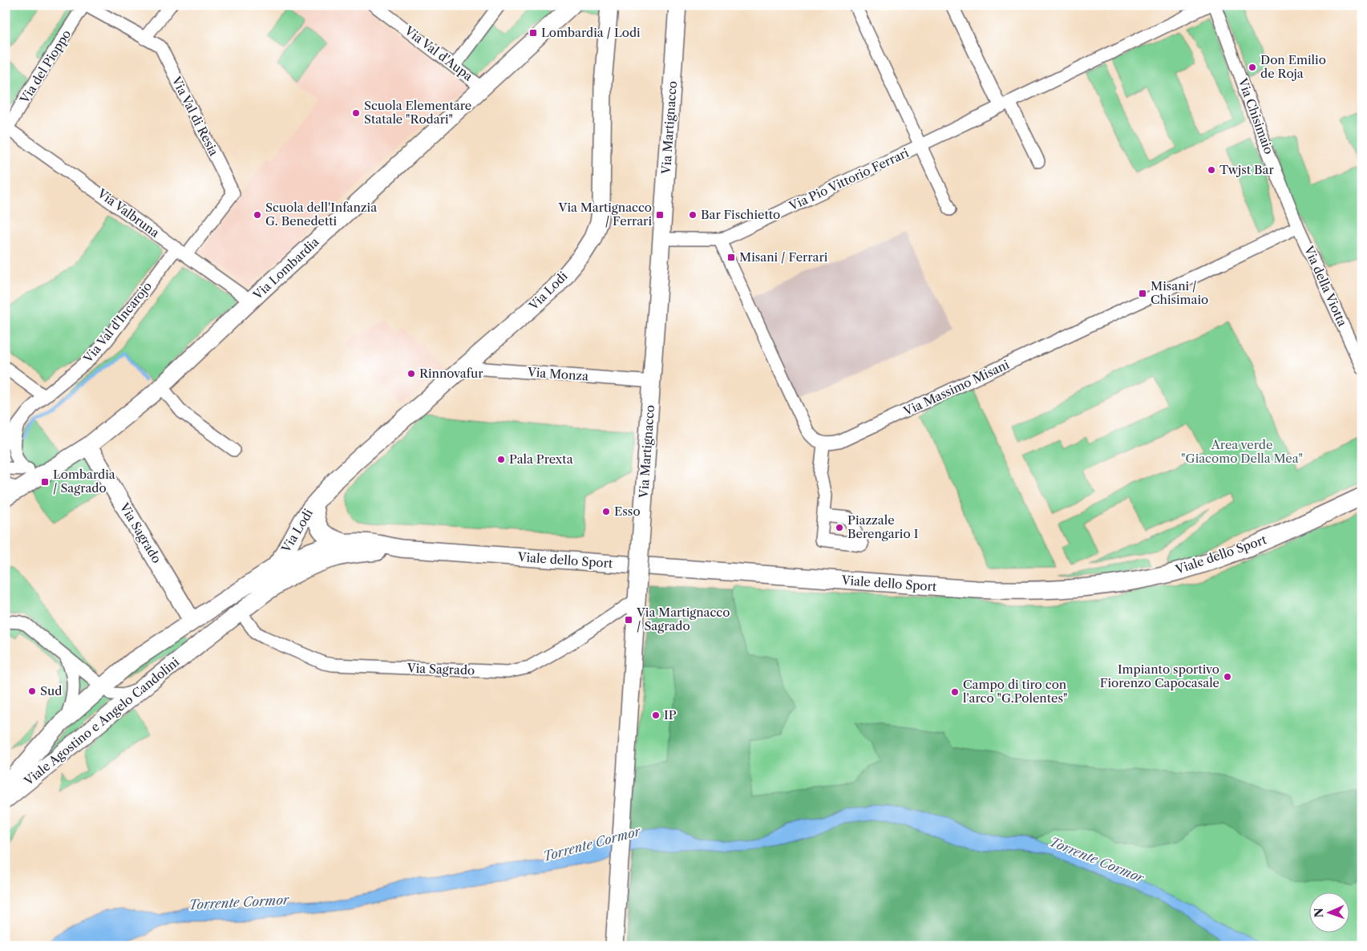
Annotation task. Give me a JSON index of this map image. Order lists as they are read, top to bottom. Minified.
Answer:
{"streets":{"street":["Via Val d'Aupa","Via del Pioppo","Via Val di Resia","Via Chisimaio","Via Martignacco","Via Pio Vittorio Ferrari","Via Valbruna","Via Lombardia","Via della Viotta","Via Lodi","Via Val d'Incarojo","Via Monza","Via Massimo Misani","Via Sagrado","Viale dello Sport","Viale Agostino e Angelo Candolini"]},"crossings":[["Via Val d'Aupa","Via Lombardia"],["Via del Pioppo","Via Val di Resia"],["Via del Pioppo","Via Valbruna"],["Via Val di Resia","Via Valbruna"],["Via Val di Resia","Via Val d'Incarojo"],["Via Chisimaio","Via della Viotta"],["Via Chisimaio","Via Massimo Misani"],["Via Martignacco","Via Pio Vittorio Ferrari"],["Via Martignacco","Via Monza"],["Via Martignacco","Via Sagrado"],["Via Valbruna","Via Lombardia"],["Via Valbruna","Via Val d'Incarojo"],["Via Lombardia","Via Sagrado"],["Via della Viotta","Via Massimo Misani"],["Via Lodi","Via Monza"],["Via Lodi","Viale dello Sport"],["Via Sagrado","Viale dello Sport"],["Via Sagrado","Viale Agostino e Angelo Candolini"],["Viale dello Sport","Viale Agostino e Angelo Candolini"]],"water":["Torrente Cormor"],"parks":["Area verde \"Giacomo Della Mea\""],"places":{"transit":["Lombardia / Lodi","Via Martignacco / Ferrari","Misani / Ferrari","Misani / Chisimaio","Lombardia / Sagrado","Via Martignacco / Sagrado"],"other":["Don Emilio de Roja","Scuola Elementare Statale \"Rodari\"","Twjst Bar","Scuola dell'Infanzia G. Benedetti","Bar Fischietto","Rinnovafur","Pala Prexta","Esso","Piazzale Berengario I","Impianto sportivo Fiorenzo Capocasale","Sud","Campo di tiro con l'arco \"G.Polentes\"","IP"]},"north":"left"}
